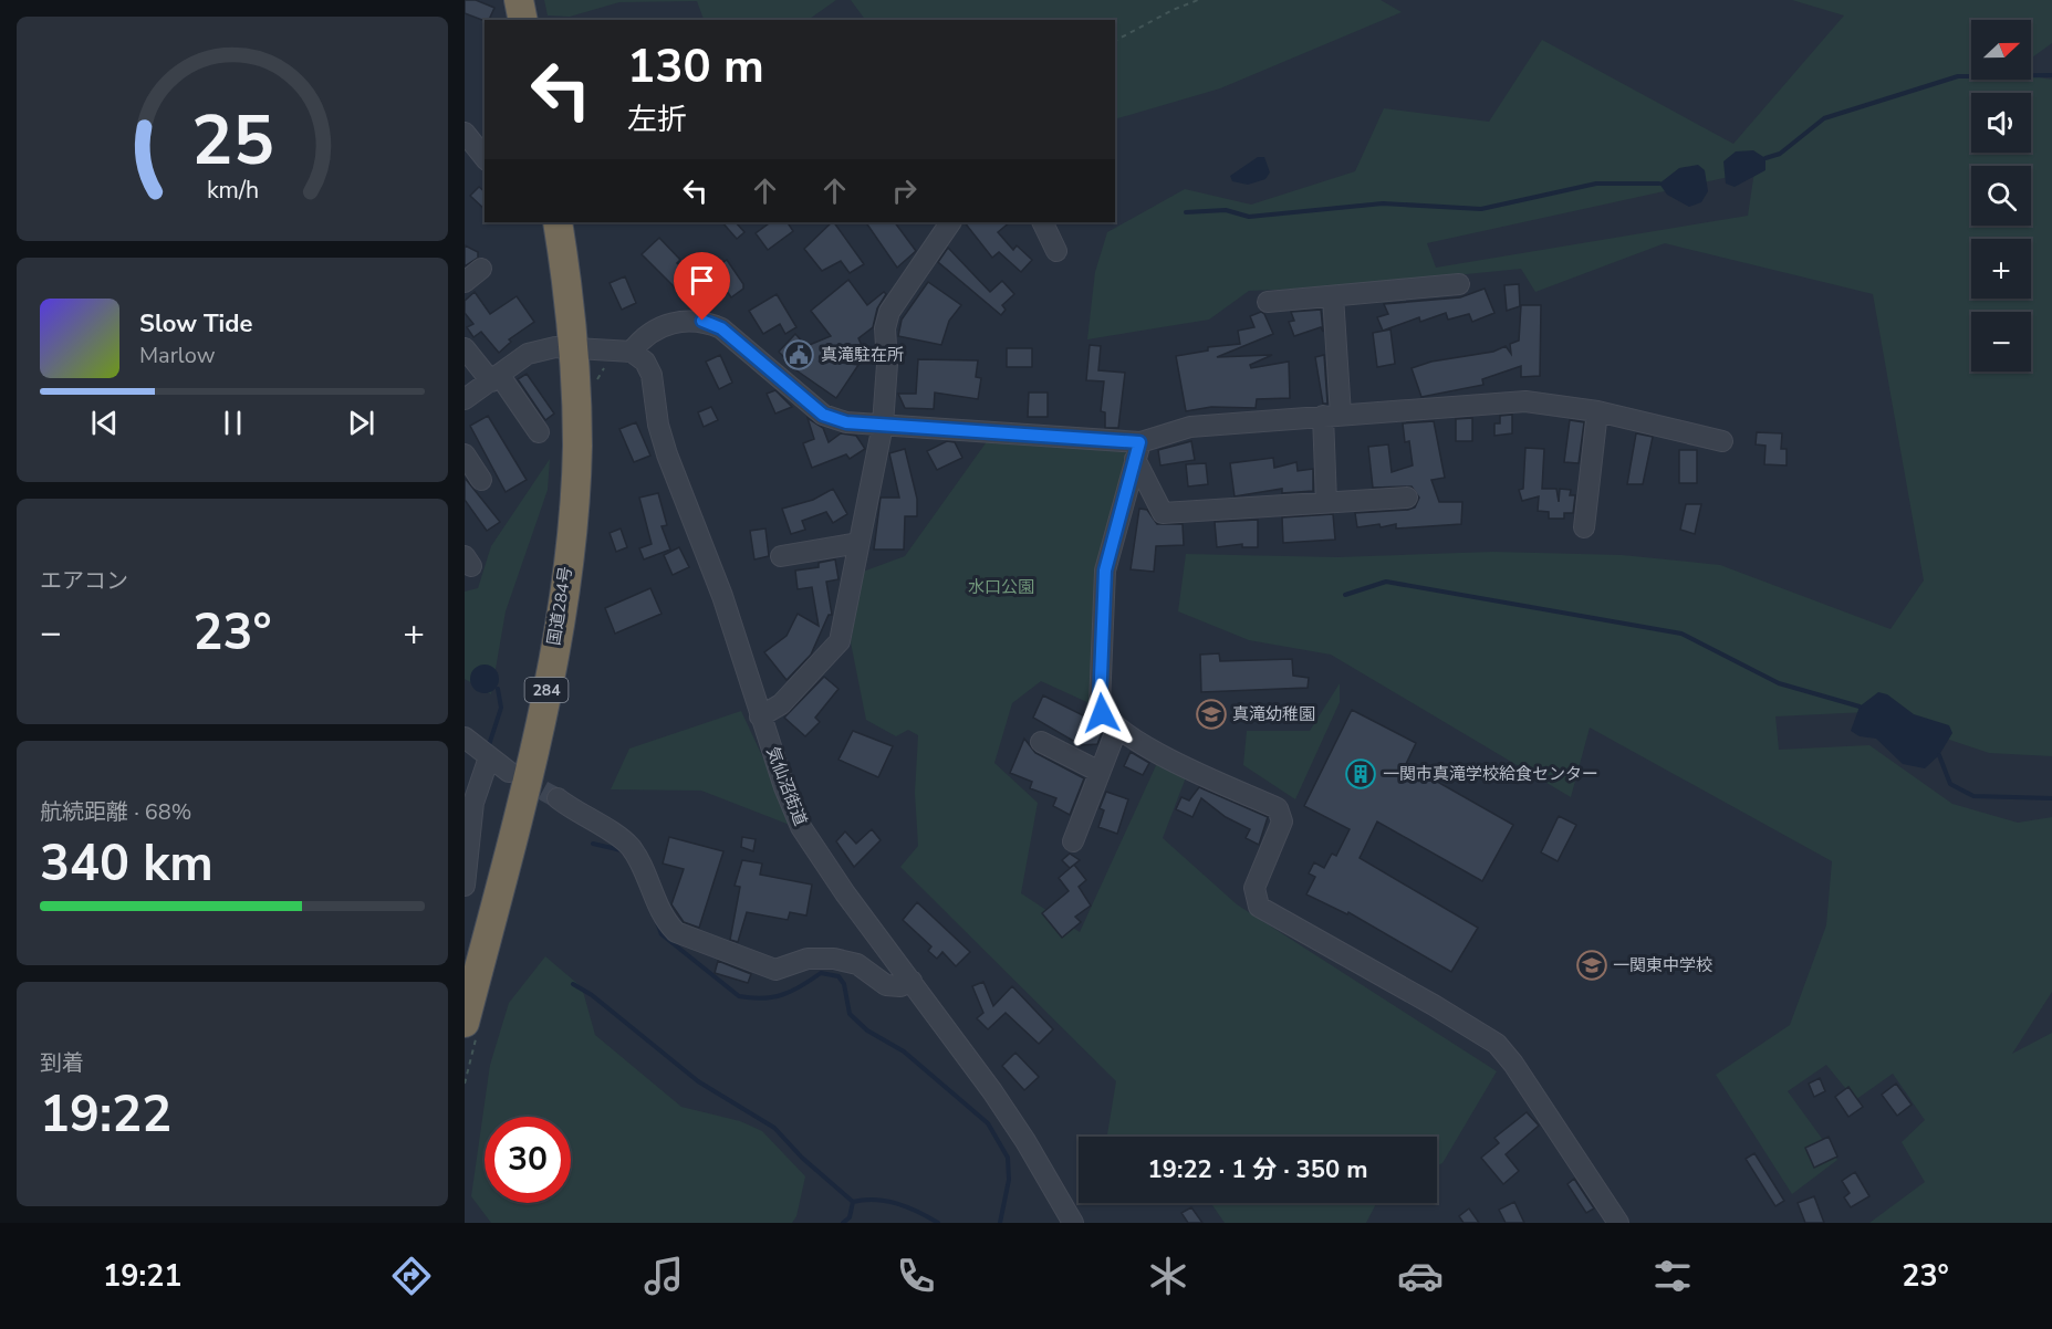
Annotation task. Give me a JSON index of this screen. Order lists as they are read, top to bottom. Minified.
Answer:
{"streets":{"highway":["国道284号","284"],"street":["気仙沼街道"]},"parks":["水口公園"],"places":{"public building":["真滝駐在所"],"school or university":["真滝幼稚園","一関東中学校"],"building":["一関市真滝学校給食センター"]},"north":"right","page":{"map_buttons":["+","−"],"turn":["130 m","左折"],"song":["Slow Tide","Marlow"],"tile":["エアコン",["航続距離 · 68%","340 km"],["到着","19:22"]],"heat":["−","23°","+"],"limit":"30","trip":"19:22 · 1 分 · 350 m","tabs":["19:21","23°"],"gauge":["25","km/h"]}}
